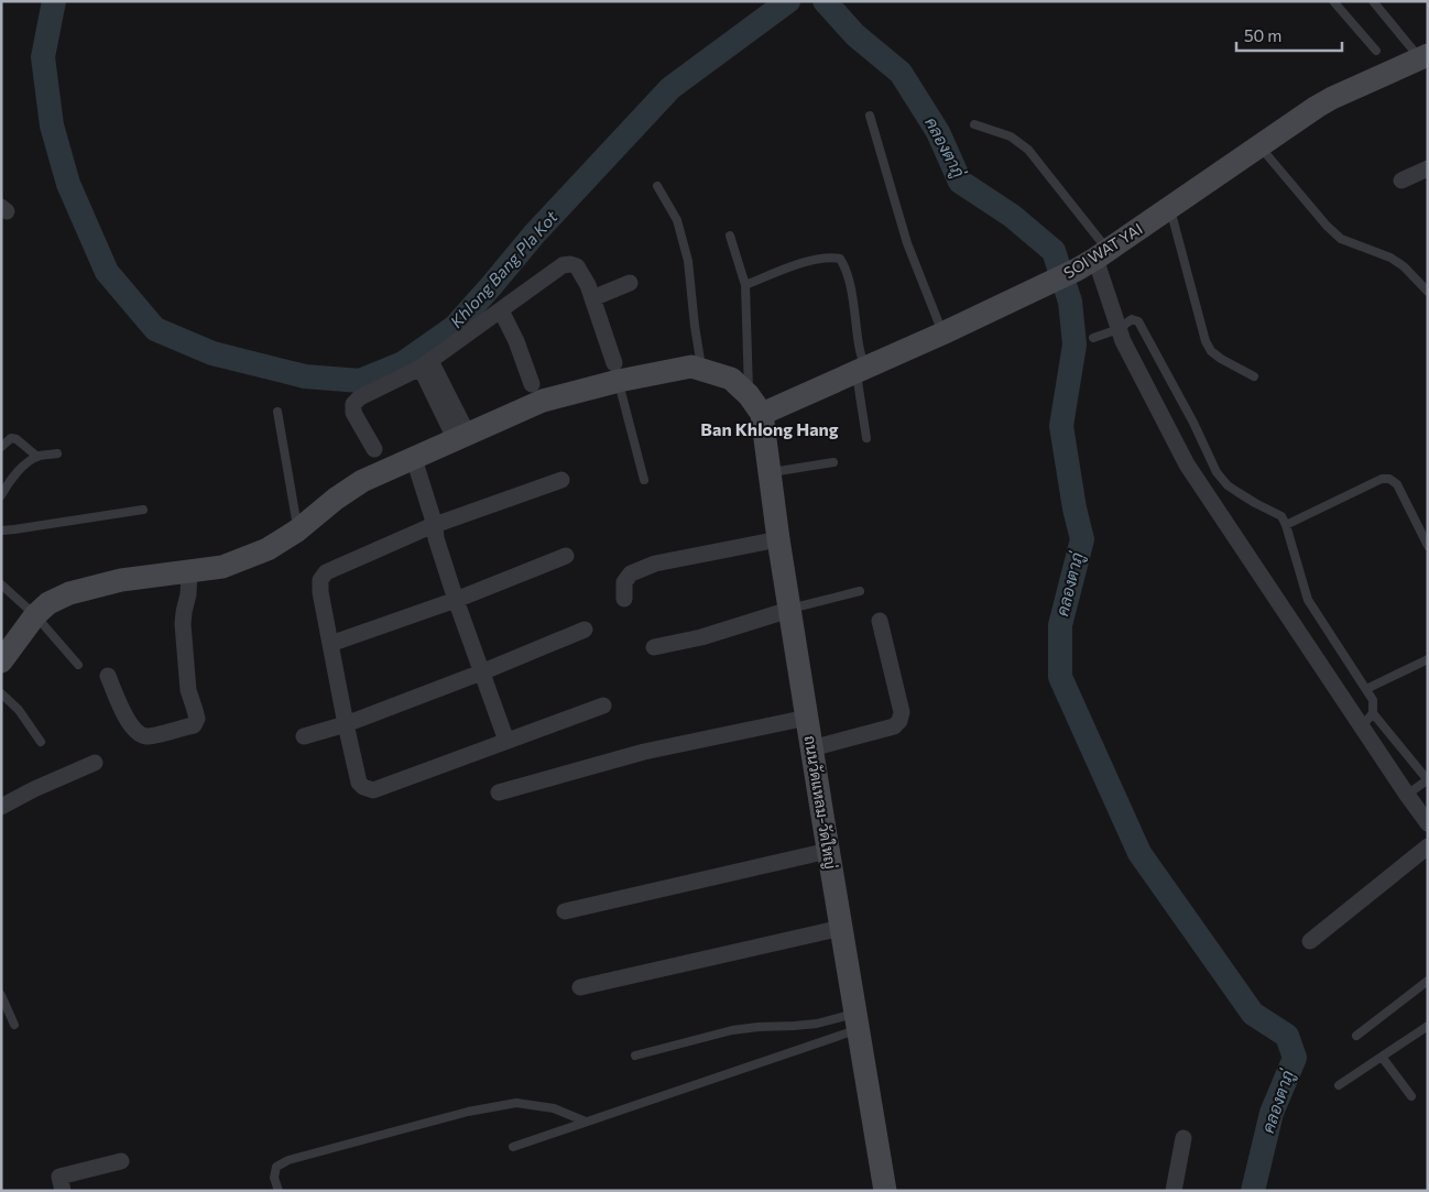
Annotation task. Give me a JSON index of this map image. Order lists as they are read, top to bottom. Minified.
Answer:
{"streets":{"street":["SOI WAT YAI","ถนนวัดแหลม-วัดใหญ่"]},"crossings":[["SOI WAT YAI","ถนนวัดแหลม-วัดใหญ่"]],"districts":["Ban Khlong Hang"],"water":["คลองตาภู่","Khlong Bang Pla Kot"],"scale_bar":"50 m"}
